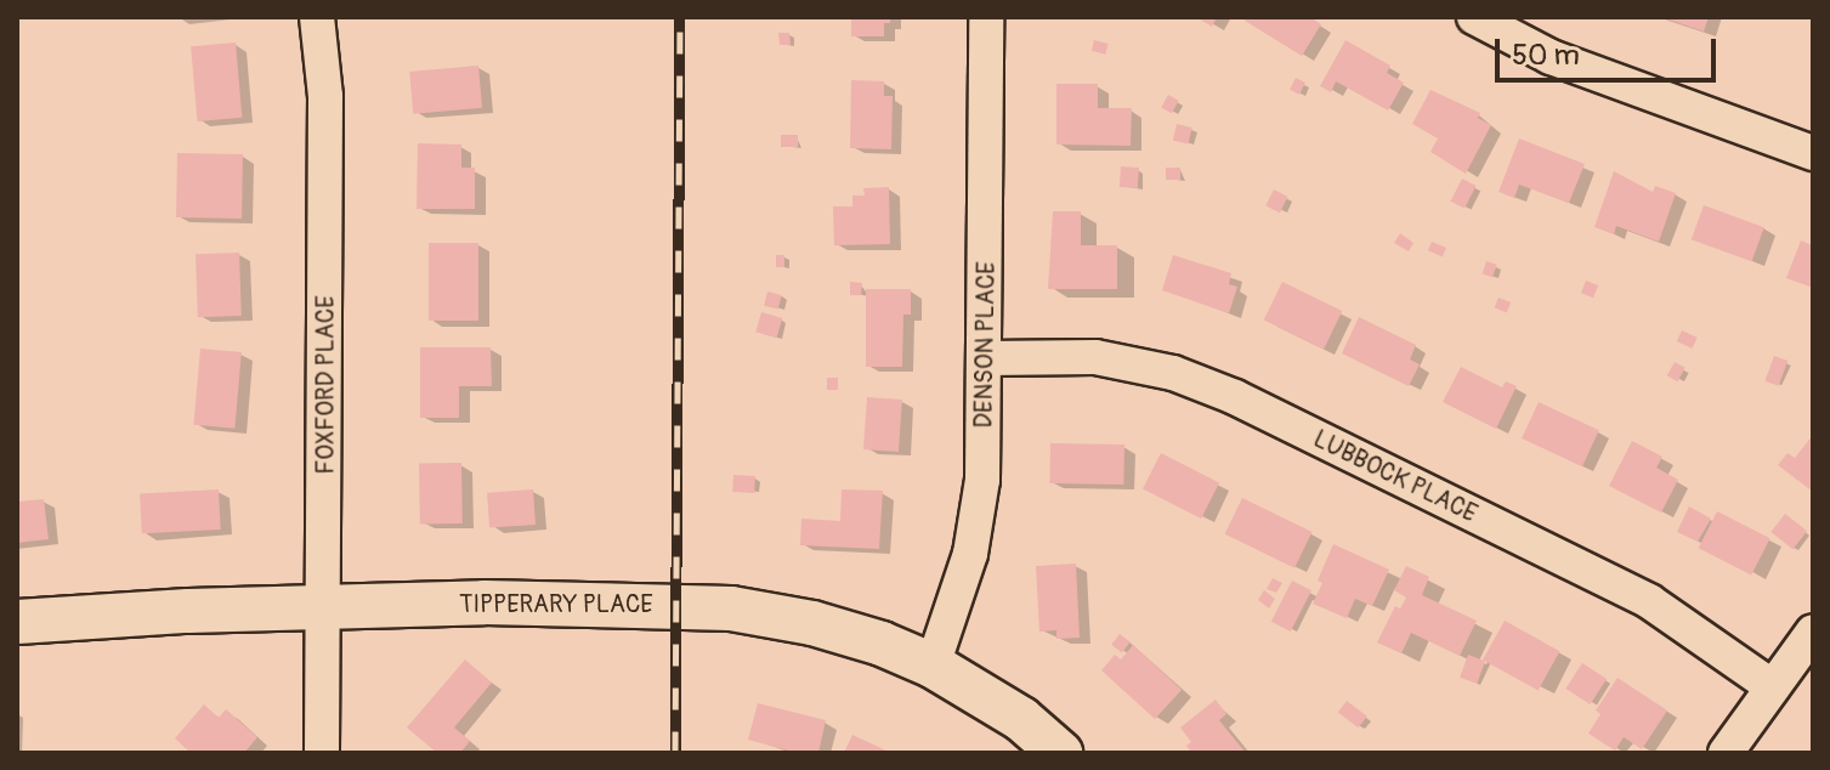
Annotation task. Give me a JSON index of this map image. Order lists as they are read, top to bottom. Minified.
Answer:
{"streets":{"street":["DENSON PLACE","FOXFORD PLACE","LUBBOCK PLACE","TIPPERARY PLACE"]},"crossings":[["DENSON PLACE","LUBBOCK PLACE"],["DENSON PLACE","TIPPERARY PLACE"],["FOXFORD PLACE","TIPPERARY PLACE"]],"scale_bar":"50 m"}
